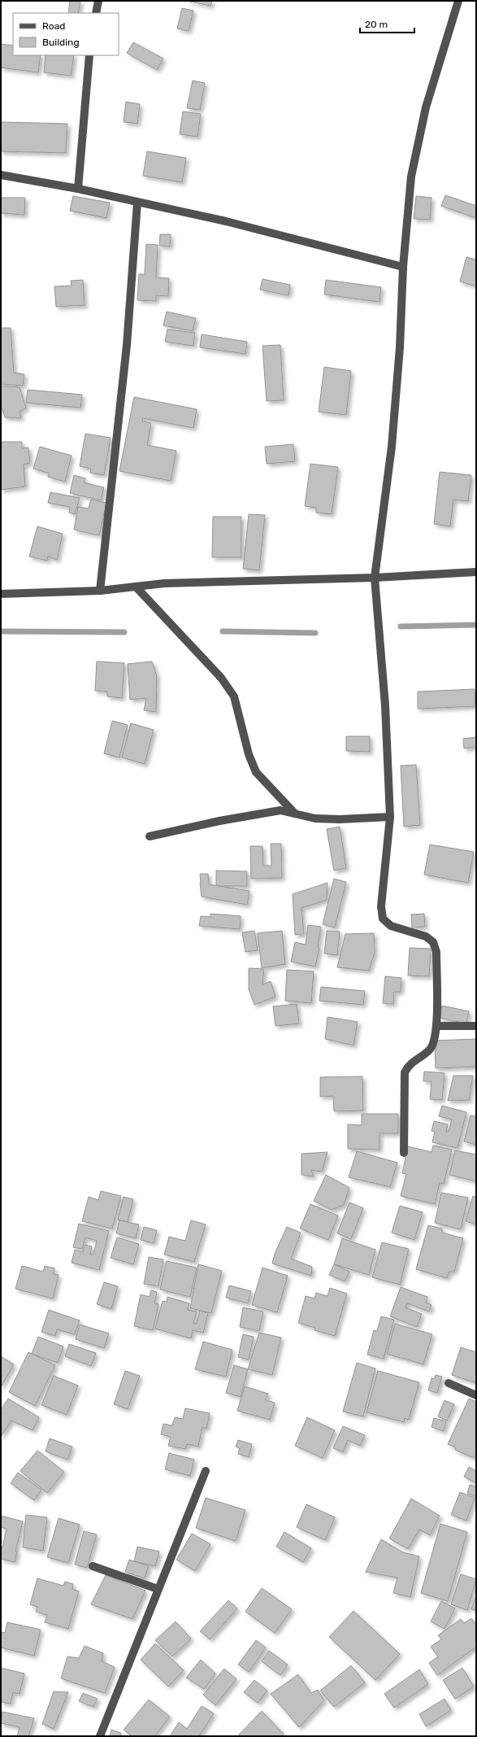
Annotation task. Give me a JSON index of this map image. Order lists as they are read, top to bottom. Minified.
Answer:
{"legend":["Road","Building"],"scale_bar":"20 m"}
